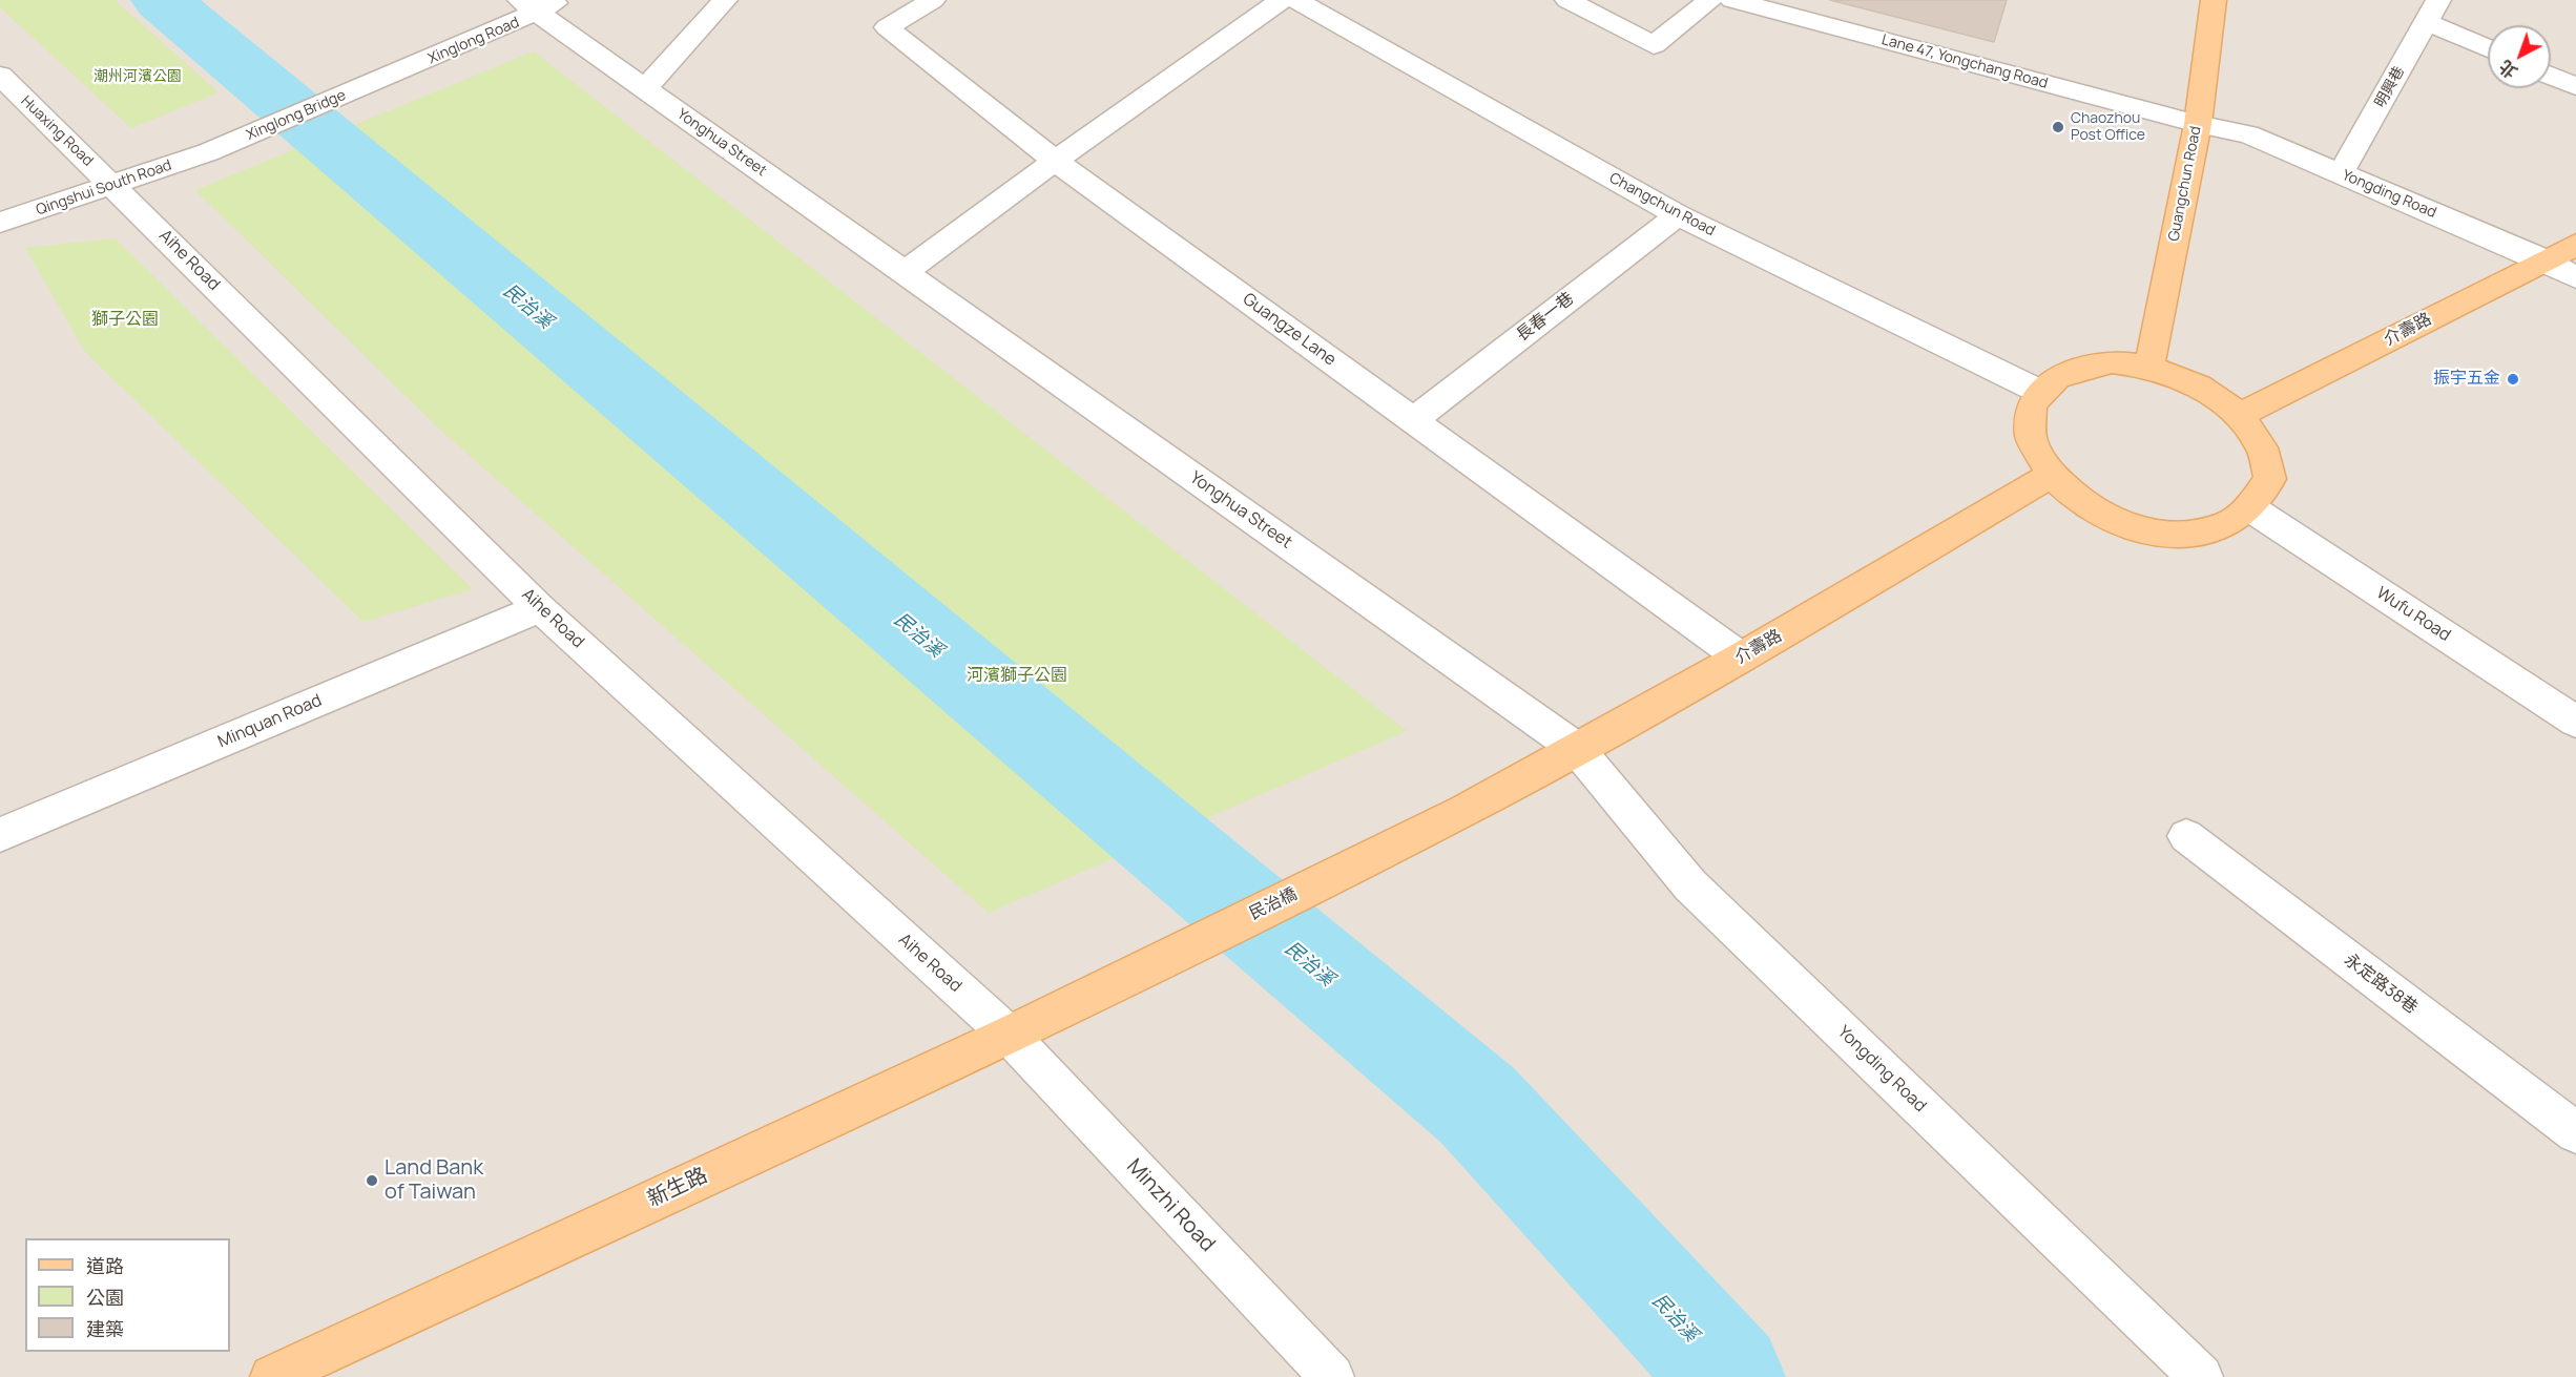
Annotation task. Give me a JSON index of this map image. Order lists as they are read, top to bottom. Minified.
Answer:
{"streets":{"main road":["Guangchun Road","介壽路","民治橋","新生路"],"street":["Xinglong Road","Lane 47, Yongchang Road","明興巷","Xinglong Bridge","Huaxing Road","Yonghua Street","Qingshui South Road","Yongding Road","Changchun Road","Aihe Road","長春一巷","Guangze Lane","Wufu Road","Minquan Road","永定路38巷","Minzhi Road"]},"crossings":[["Xinglong Road","Xinglong Bridge"],["Xinglong Road","Yonghua Street"],["Lane 47, Yongchang Road","Guangchun Road"],["Lane 47, Yongchang Road","Yongding Road"],["明興巷","Yongding Road"],["Xinglong Bridge","Qingshui South Road"],["Huaxing Road","Qingshui South Road"],["Huaxing Road","Aihe Road"],["Yonghua Street","Yongding Road"],["Yonghua Street","介壽路"],["Guangchun Road","Yongding Road"],["Guangchun Road","Changchun Road"],["Guangchun Road","介壽路"],["Guangchun Road","Wufu Road"],["Qingshui South Road","Aihe Road"],["Yongding Road","介壽路"],["Changchun Road","長春一巷"],["Changchun Road","介壽路"],["Changchun Road","Wufu Road"],["Aihe Road","Minquan Road"],["Aihe Road","新生路"],["Aihe Road","Minzhi Road"],["長春一巷","Guangze Lane"],["Guangze Lane","介壽路"],["介壽路","Wufu Road"],["介壽路","民治橋"],["民治橋","新生路"],["新生路","Minzhi Road"]],"water":["民治溪"],"parks":["潮州河濱公園","獅子公園","河濱獅子公園"],"places":["Chaozhou Post Office","振宇五金","Land Bank of Taiwan"],"legend":["道路","公園","建築"],"north":"bottom left"}
